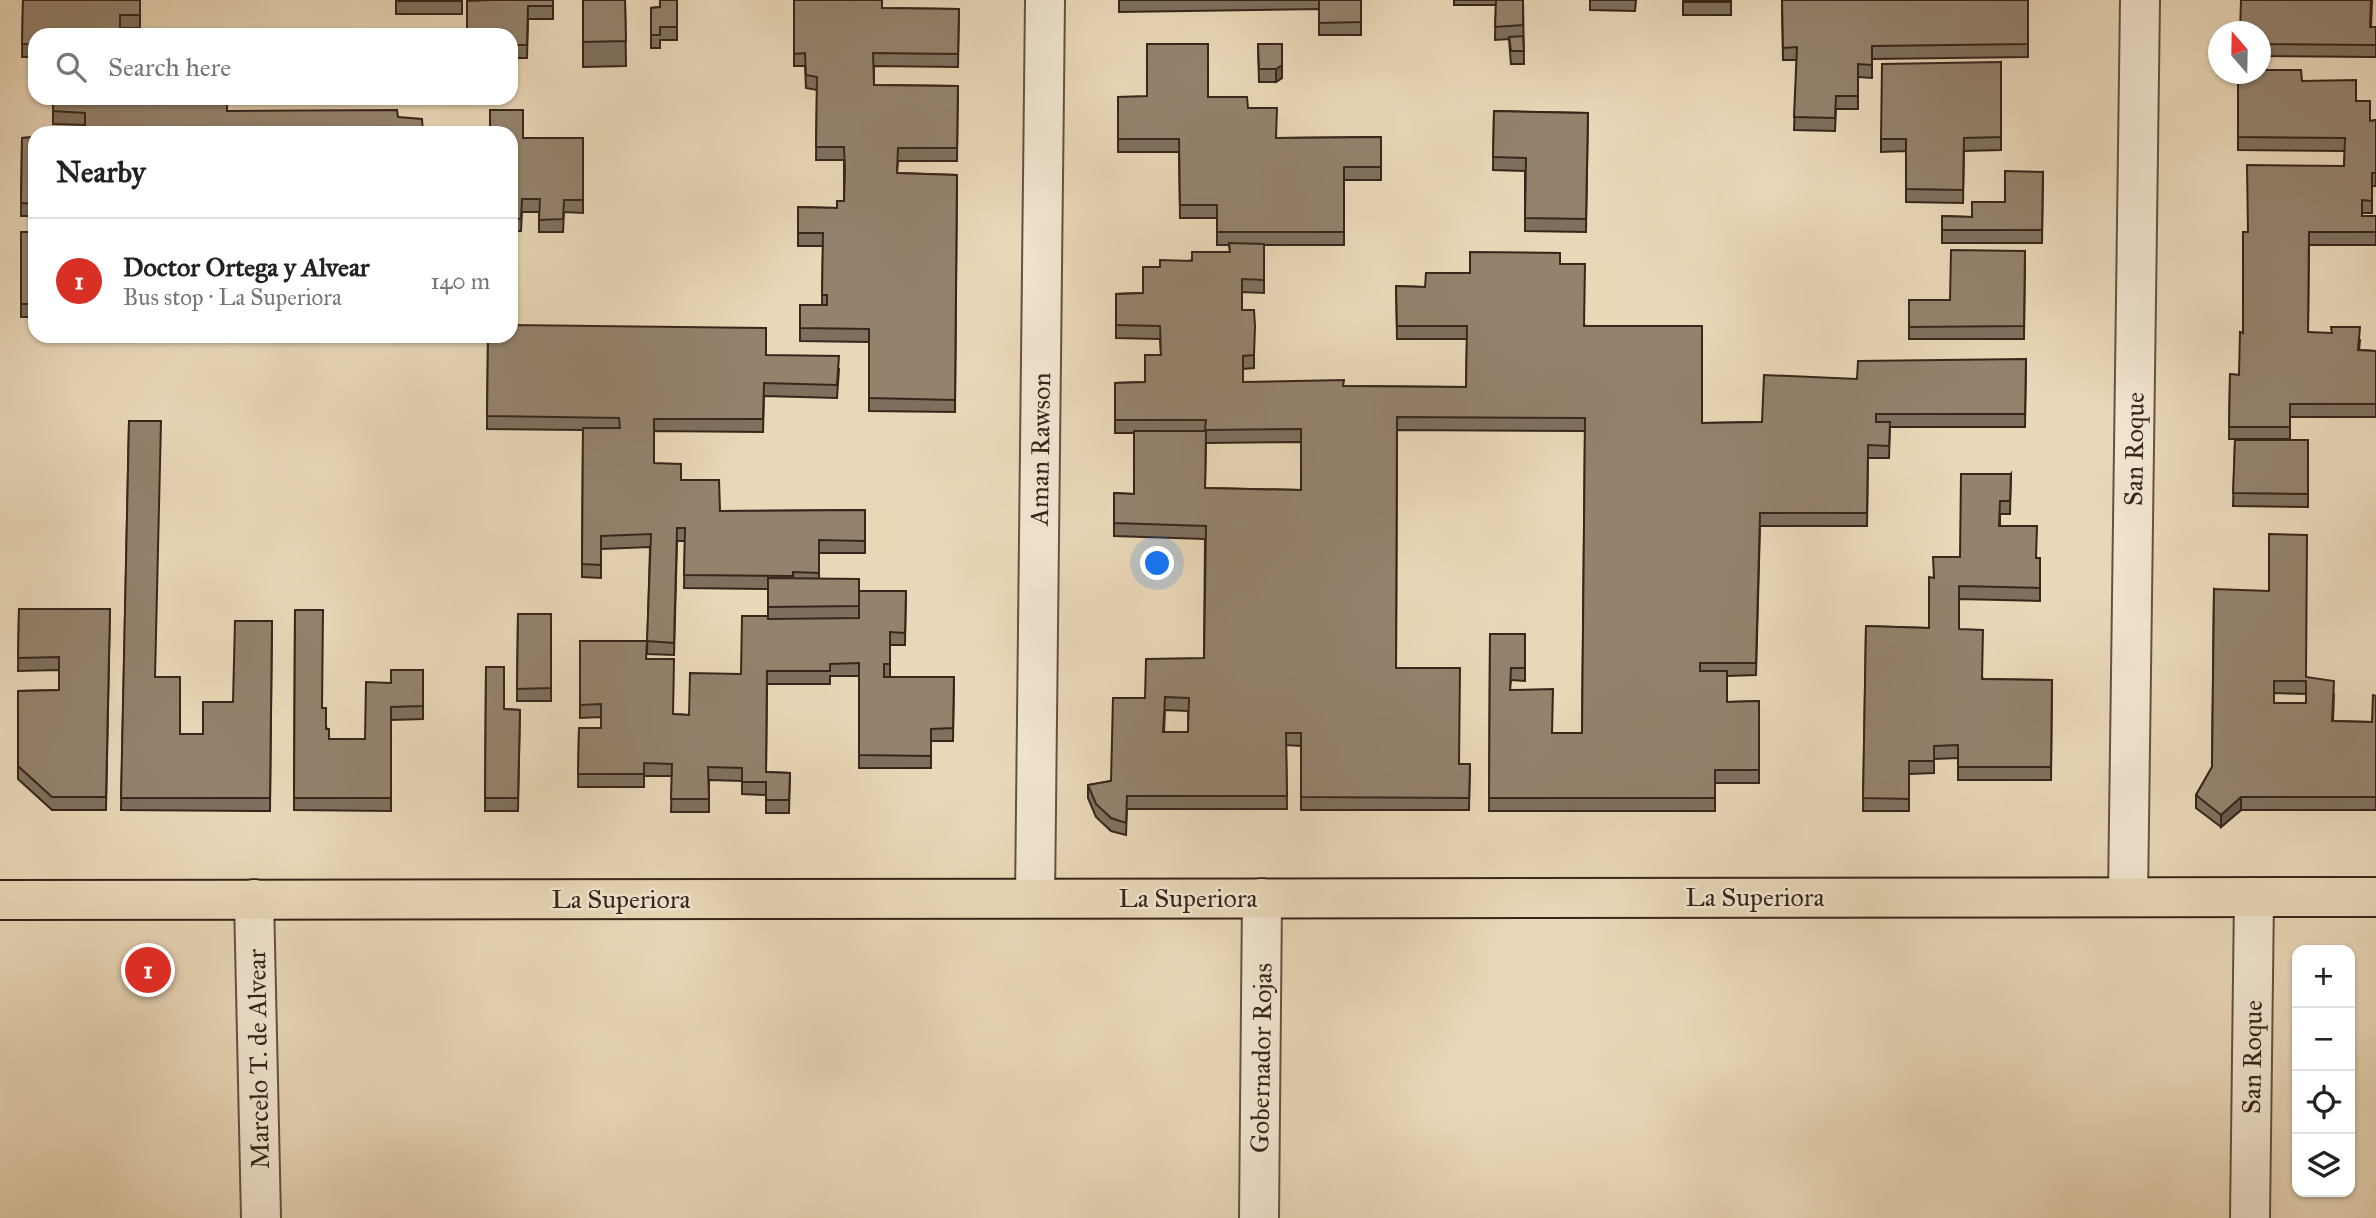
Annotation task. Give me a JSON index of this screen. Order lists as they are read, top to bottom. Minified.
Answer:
{"streets":{"main road":["La Superiora"],"street":["Aman Rawson","San Roque","Gobernador Rojas","Marcelo T. de Alvear"]},"crossings":[["Aman Rawson","La Superiora"],["San Roque","La Superiora"],["La Superiora","Gobernador Rojas"],["La Superiora","Marcelo T. de Alvear"]],"north":"top","page":{"search":"Search here","heading":"Nearby","list":[{"mark":"1","name":"Doctor Ortega y Alvear","note":"Bus stop · La Superiora","value":"140 m"}],"pins":"1","map_buttons":["+","−"]}}
